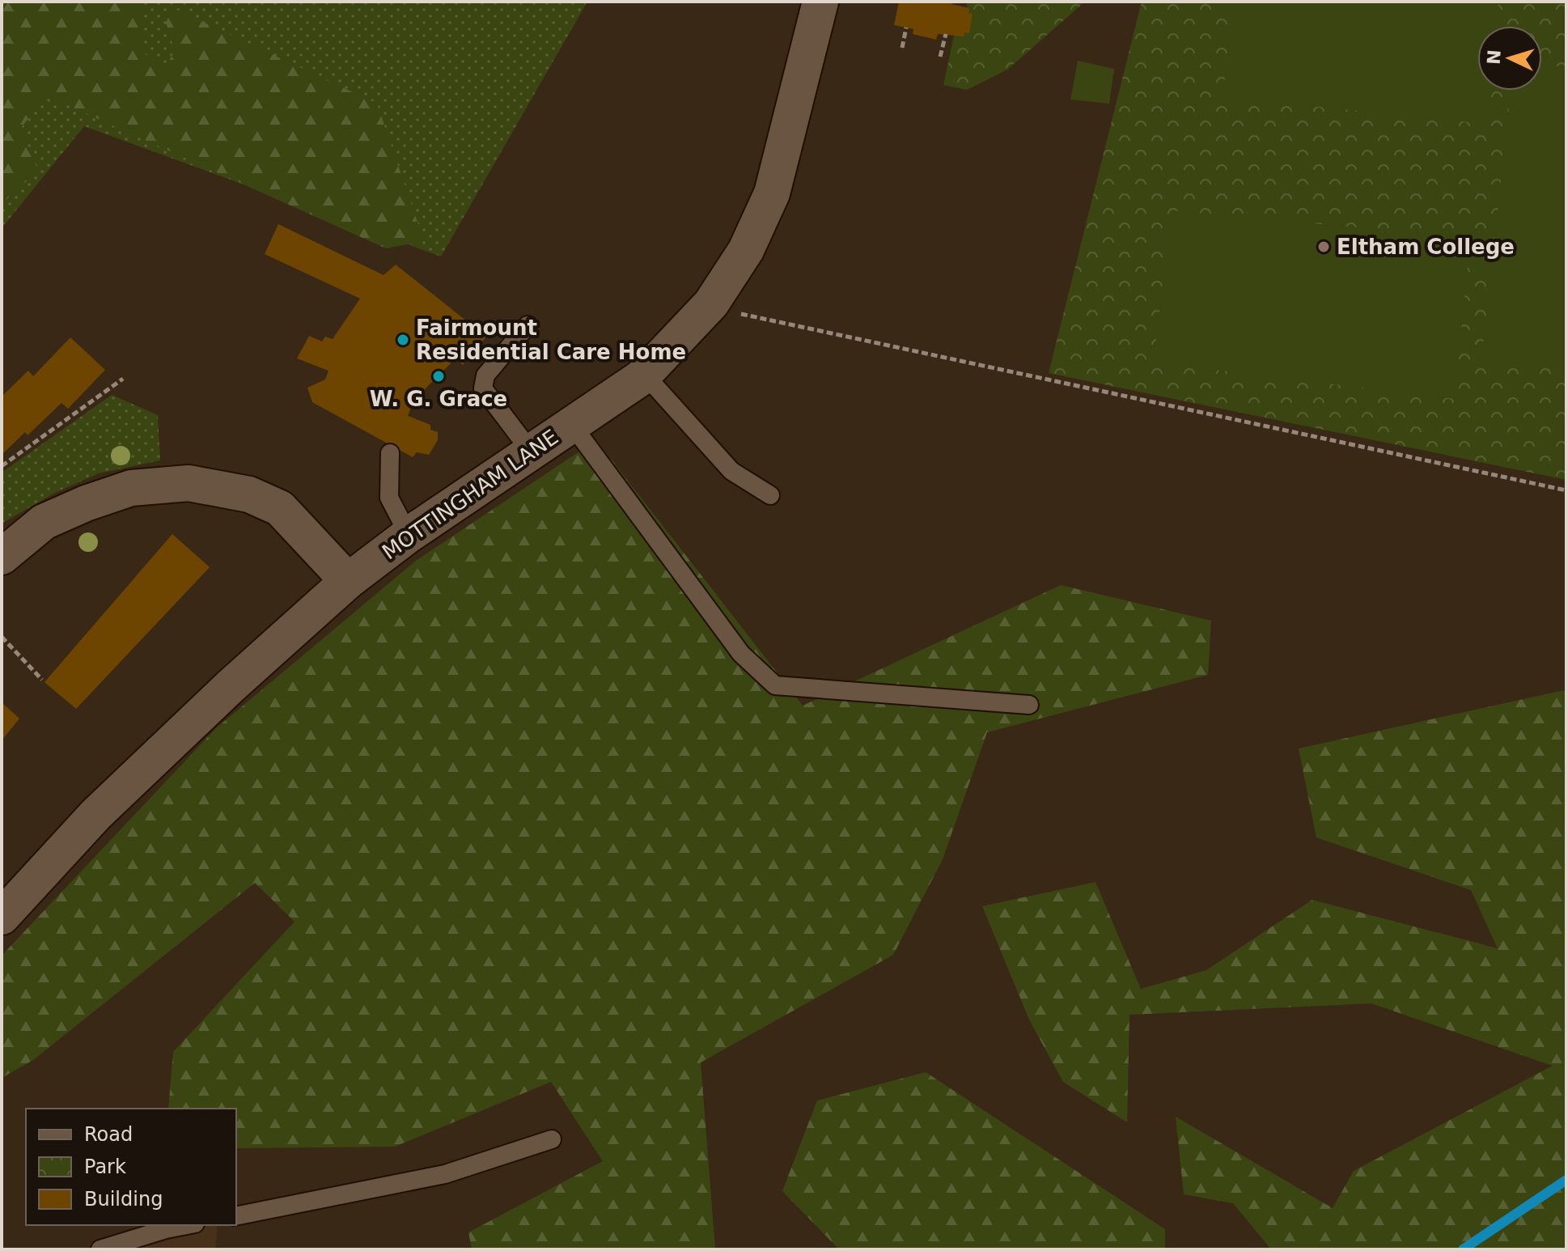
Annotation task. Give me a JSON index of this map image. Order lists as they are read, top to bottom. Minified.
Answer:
{"streets":{"street":["MOTTINGHAM LANE"]},"places":["Eltham College","Fairmount Residential Care Home","W. G. Grace"],"legend":["Road","Park","Building"],"north":"left"}
